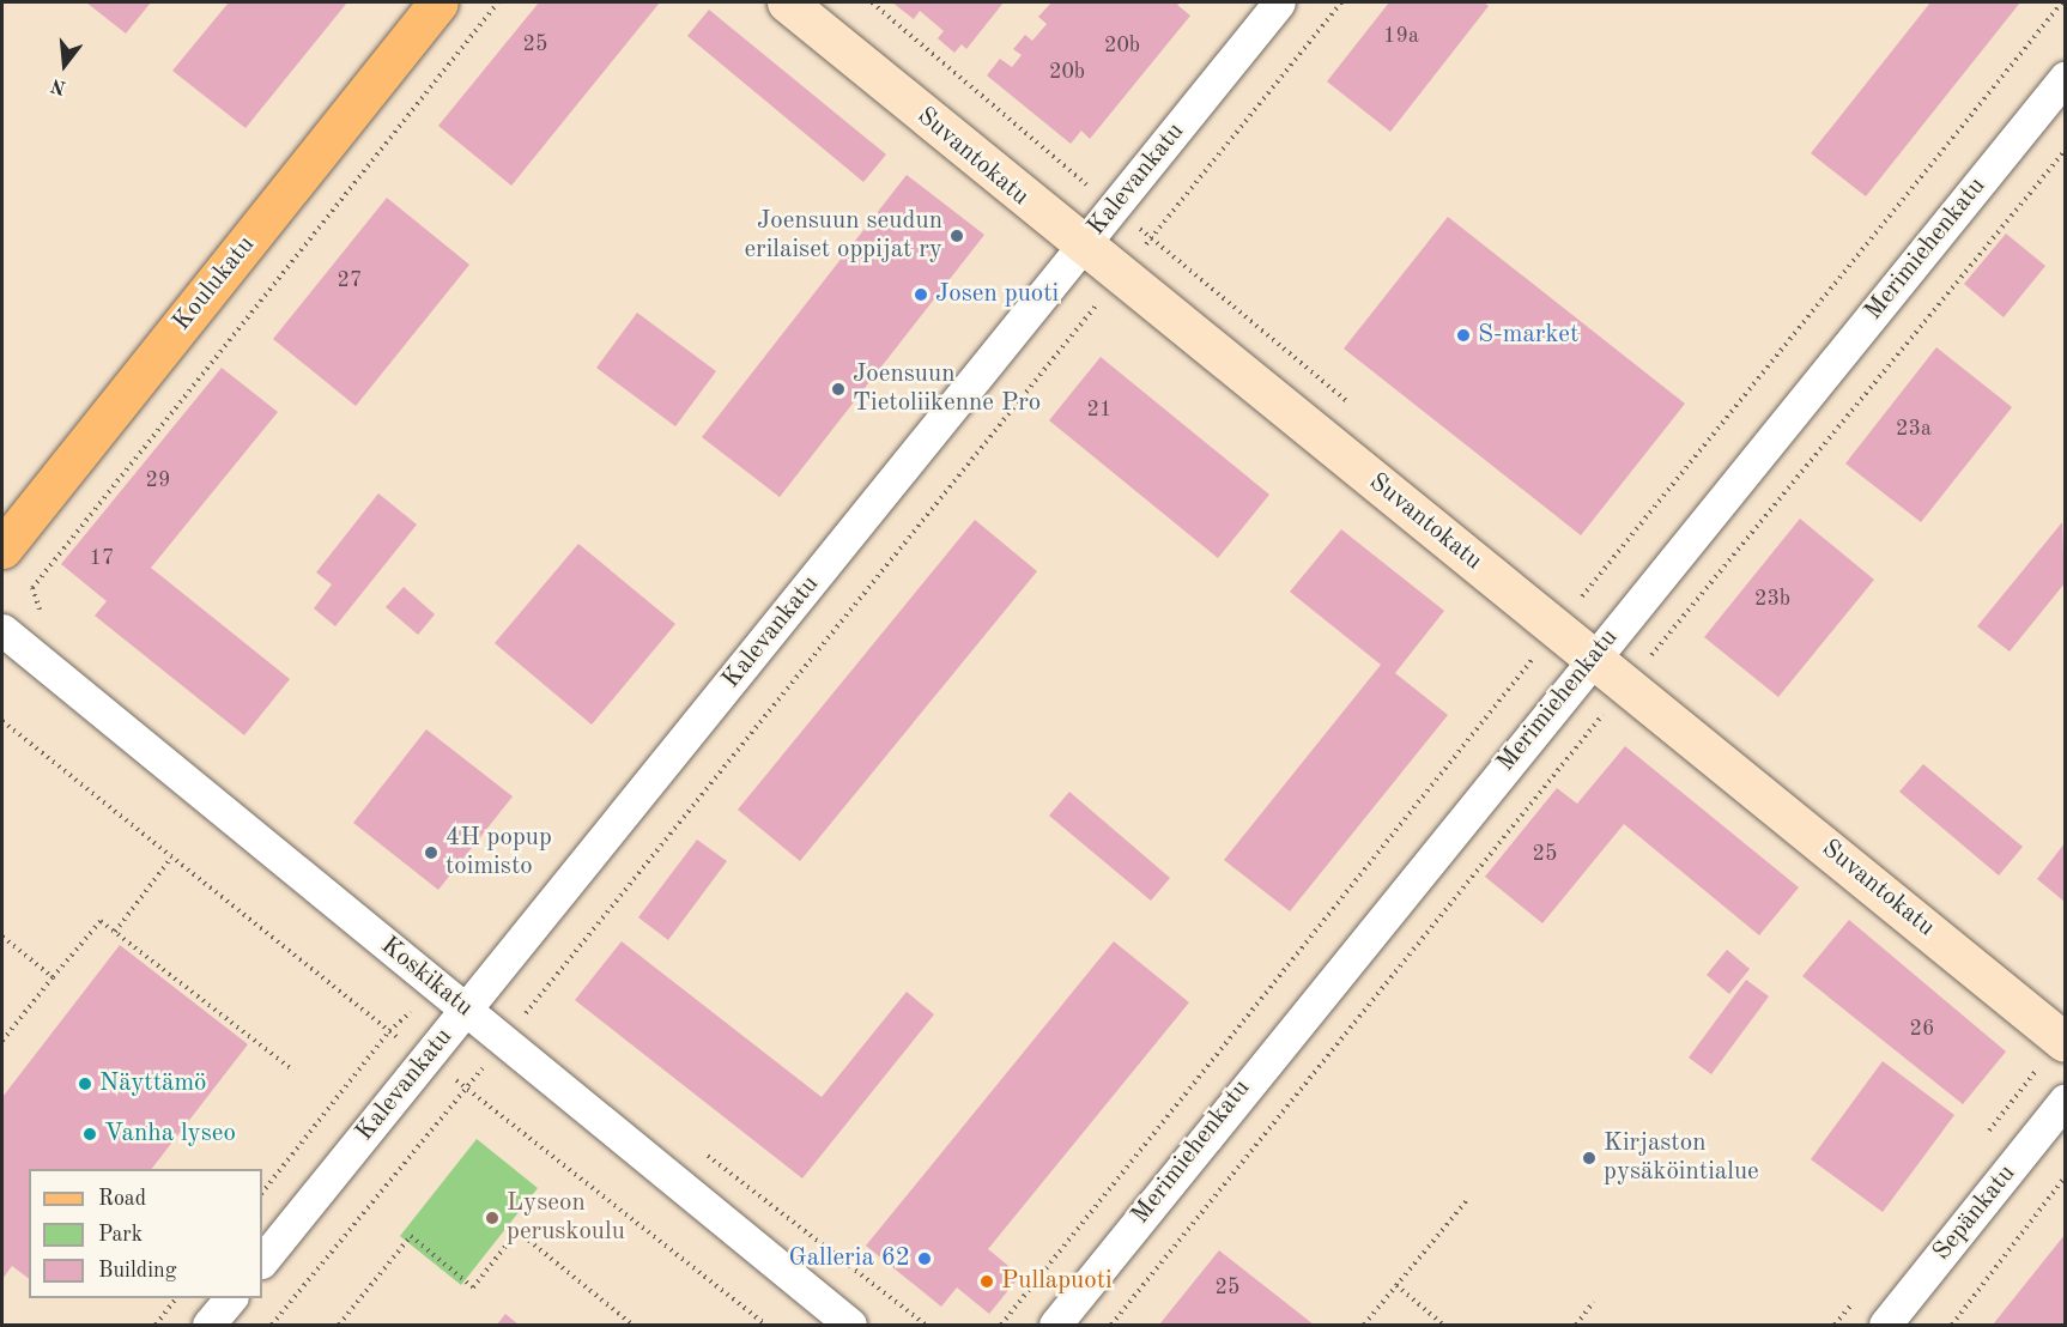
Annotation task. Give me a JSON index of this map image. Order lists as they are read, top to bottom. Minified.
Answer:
{"streets":{"main road":["Suvantokatu","Koulukatu"],"street":["Kalevankatu","Merimiehenkatu","Koskikatu","Sepänkatu"]},"crossings":[["Suvantokatu","Kalevankatu"],["Suvantokatu","Merimiehenkatu"],["Kalevankatu","Koskikatu"]],"places":["Joensuun seudun erilaiset oppijat ry","Josen puoti","S-market","Joensuun Tietoliikenne Pro","4H popup toimisto","Näyttämö","Vanha lyseo","Kirjaston pysäköintialue","Lyseon peruskoulu","Galleria 62","Pullapuoti"],"house_numbers":["19a","25","20b","20b","27","21","23a","29","17","23b","25","26","25"],"legend":["Road","Park","Building"],"north":"bottom"}
